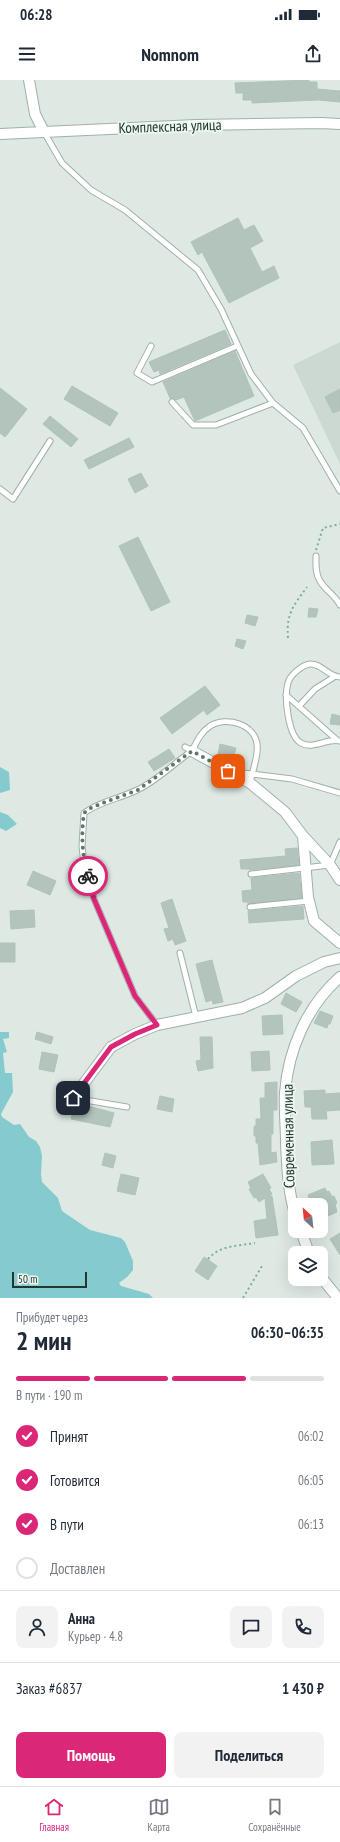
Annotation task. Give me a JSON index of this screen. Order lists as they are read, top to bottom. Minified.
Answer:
{"streets":{"street":["Комплексная улица","Современная улица"]},"scale_bar":"50 m","north":"top left","page":{"status":"06:28","header":"Nomnom","scale":"50 m","heading":["2 мин","Прибудет через","06:30–06:35"],"panel":["Анна","Курьер · 4.8","Заказ #6837","1 430 ₽"],"bar":"В пути · 190 m","list":[["Принят","06:02"],["Готовится","06:05"],["В пути","06:13"],"Доставлен"],"buttons":["Помощь","Поделиться"],"tabs":["Главная","Карта","Сохранённые"]}}
